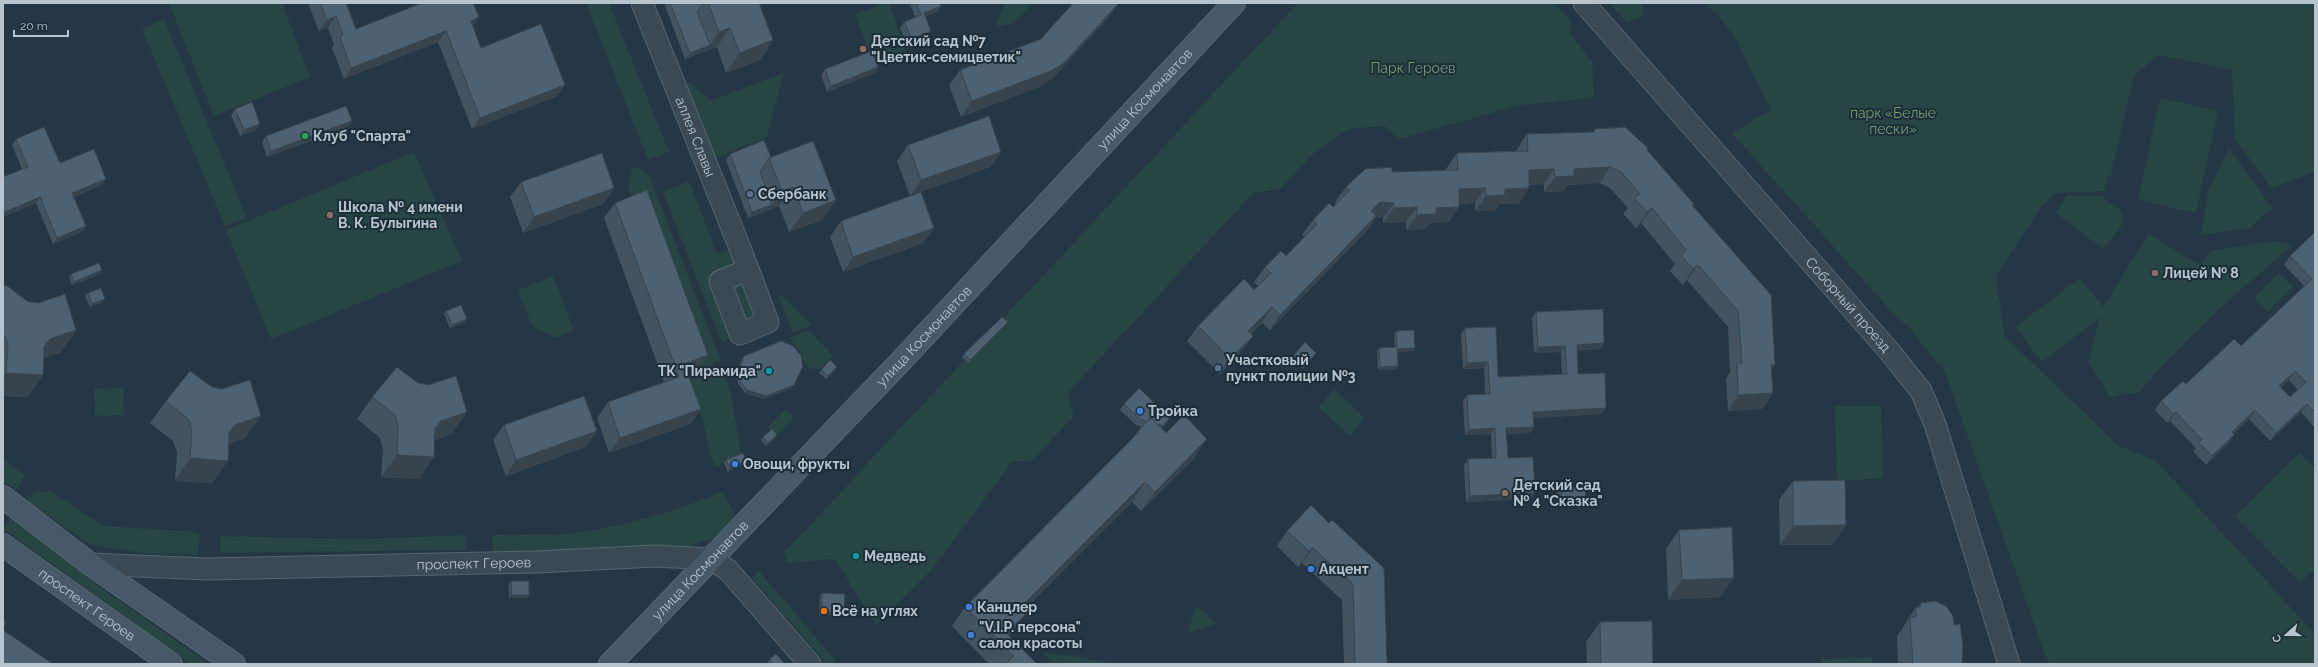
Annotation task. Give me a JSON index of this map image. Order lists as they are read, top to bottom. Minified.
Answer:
{"streets":{"street":["улица Космонавтов","аллея Славы","Соборный проезд","проспект Героев"]},"crossings":[["улица Космонавтов","проспект Героев"]],"parks":["Парк Героев","парк «Белые пески»"],"places":["Детский сад №7 \"Цветик-семицветик\"","Клуб \"Спарта\"","Сбербанк","Школа № 4 имени В. К. Булыгина","Лицей № 8","Участковый пункт полиции №3","ТК \"Пирамида\"","Тройка","Овощи, фрукты","Детский сад № 4 \"Сказка\"","Медведь","Акцент","Канцлер","Всё на углях","\"V.I.P. персона\" cалон красоты"],"scale_bar":"20 m","north":"left"}
